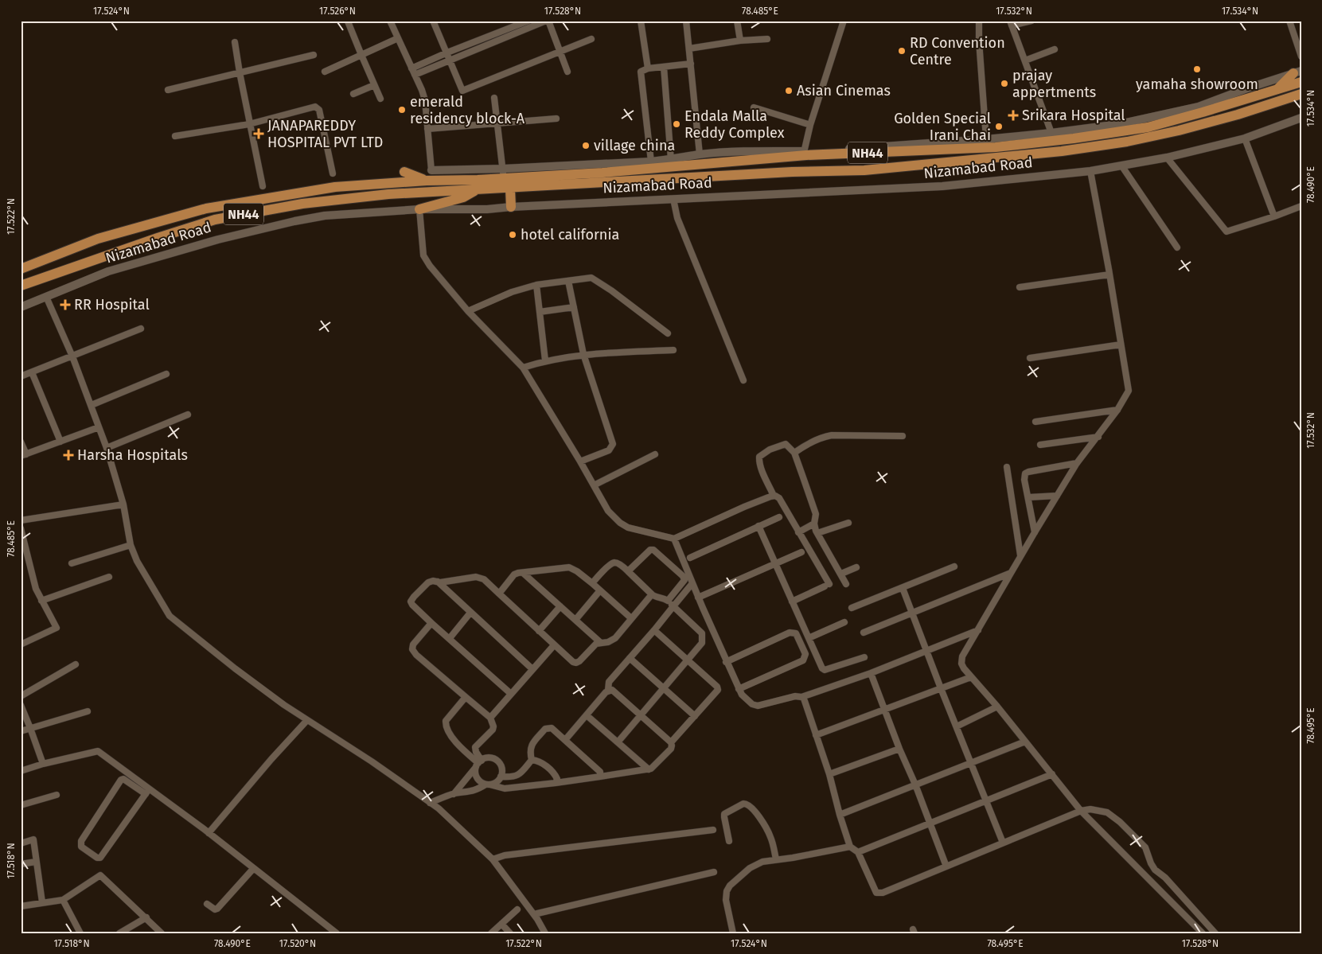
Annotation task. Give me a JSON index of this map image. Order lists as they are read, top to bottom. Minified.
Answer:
{"streets":{"highway":["NH44","Nizamabad Road"]},"places":{"other":["RD Convention Centre","yamaha showroom","prajay appertments","Asian Cinemas","emerald residency block-A","Endala Malla Reddy Complex","Golden Special Irani Chai","village china","hotel california"],"health":["Srikara Hospital","JANAPAREDDY HOSPITAL PVT LTD","RR Hospital","Harsha Hospitals"]},"coordinates":["17.524°N","17.526°N","17.528°N","78.485°E","17.532°N","17.534°N","78.490°E","17.522°N","78.495°E","17.518°N","17.520°N"]}
